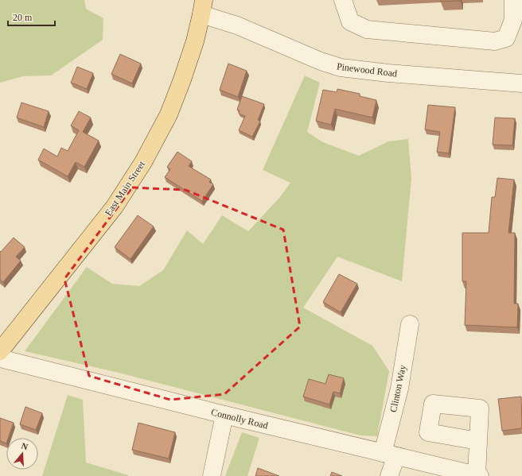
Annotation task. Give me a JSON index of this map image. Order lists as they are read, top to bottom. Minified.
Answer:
{"streets":{"main road":["East Main Street"],"street":["Pinewood Road","Clinton Way","Connolly Road"]},"crossings":[["Pinewood Road","East Main Street"],["Clinton Way","Connolly Road"]],"scale_bar":"20 m","north":"top"}
